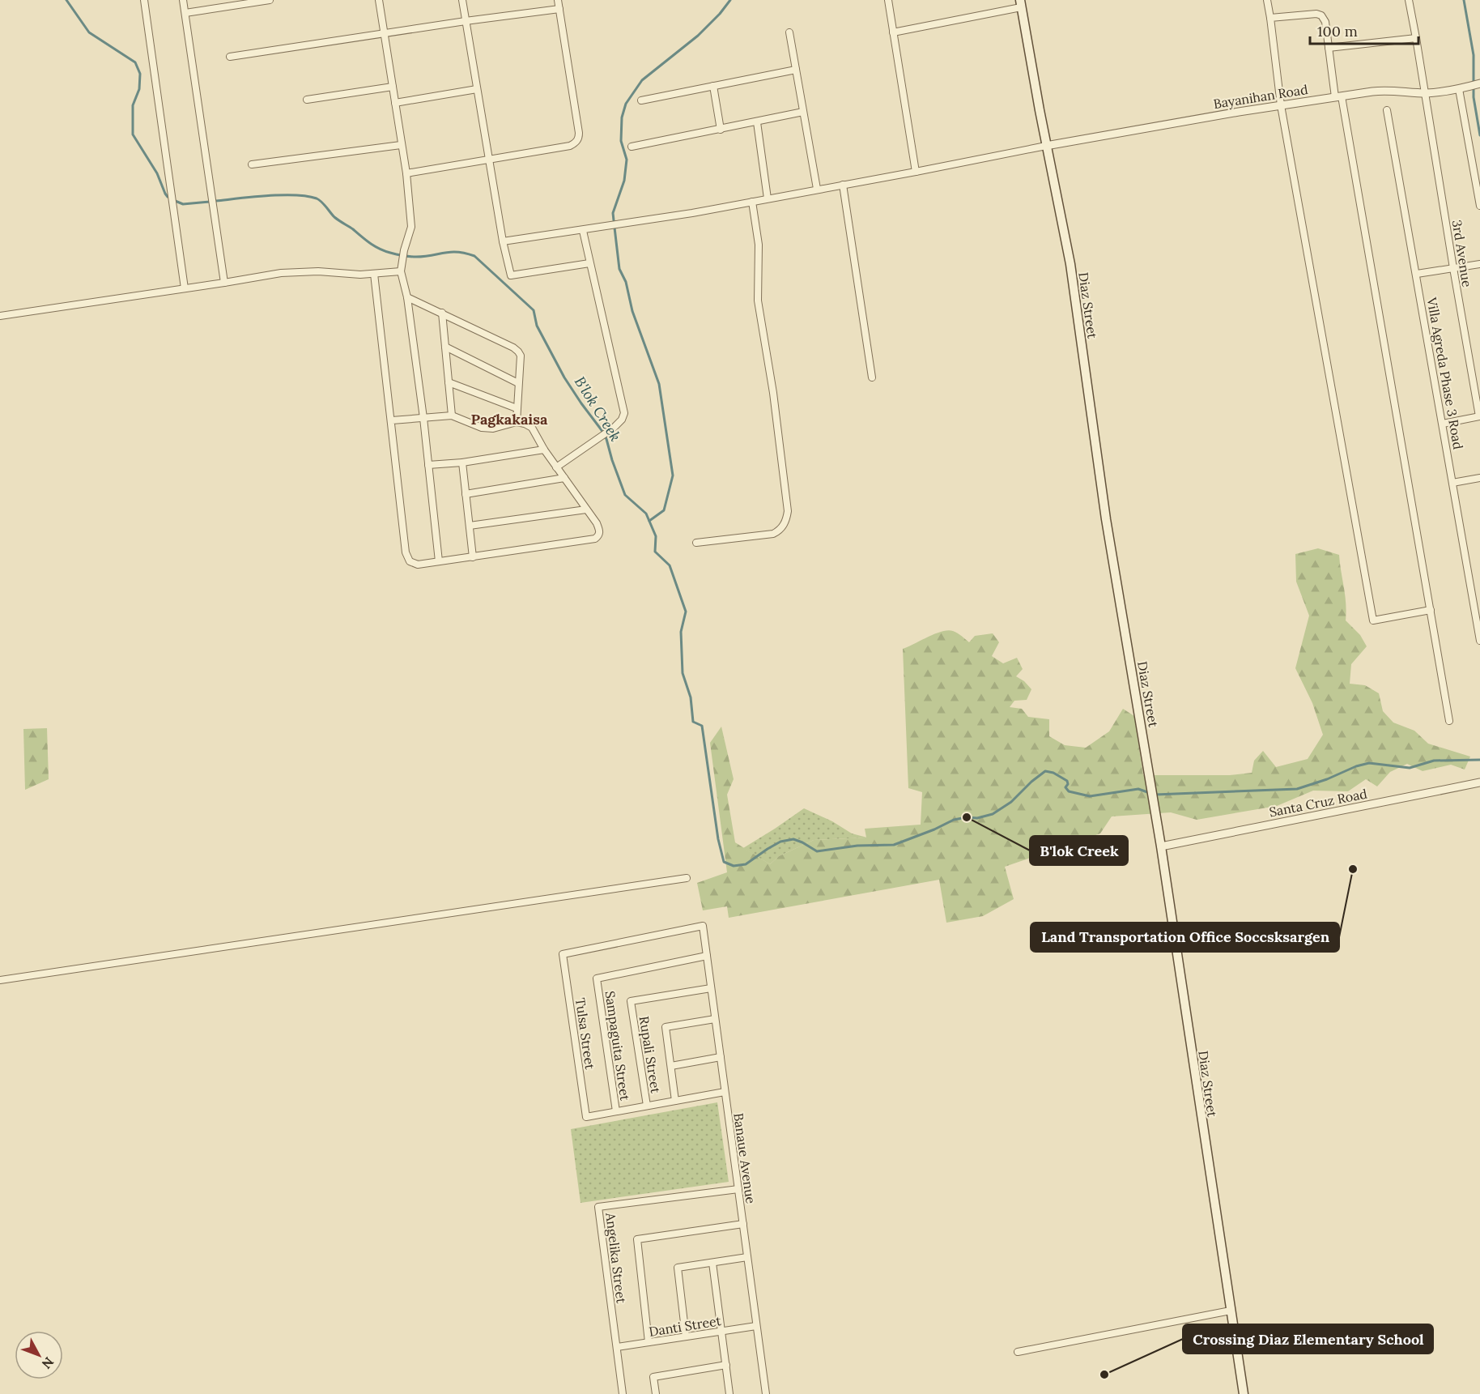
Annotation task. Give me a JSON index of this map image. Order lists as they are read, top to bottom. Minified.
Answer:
{"streets":{"main road":["Diaz Street"],"street":["Bayanihan Road","3rd Avenue","Villa Agreda Phase 3 Road","Santa Cruz Road","Tulsa Street","Sampaguita Street","Rupali Street","Banaue Avenue","Angelika Street","Danti Street"]},"crossings":[["Bayanihan Road","3rd Avenue"],["Bayanihan Road","Diaz Street"],["Diaz Street","Santa Cruz Road"],["Tulsa Street","Sampaguita Street"],["Tulsa Street","Rupali Street"],["Tulsa Street","Banaue Avenue"],["Sampaguita Street","Banaue Avenue"],["Rupali Street","Banaue Avenue"],["Banaue Avenue","Angelika Street"],["Banaue Avenue","Danti Street"],["Angelika Street","Danti Street"]],"districts":["Pagkakaisa"],"water":["B'lok Creek"],"places":["B'lok Creek","Land Transportation Office Soccsksargen","Crossing Diaz Elementary School"],"scale_bar":"100 m","north":"bottom right"}
